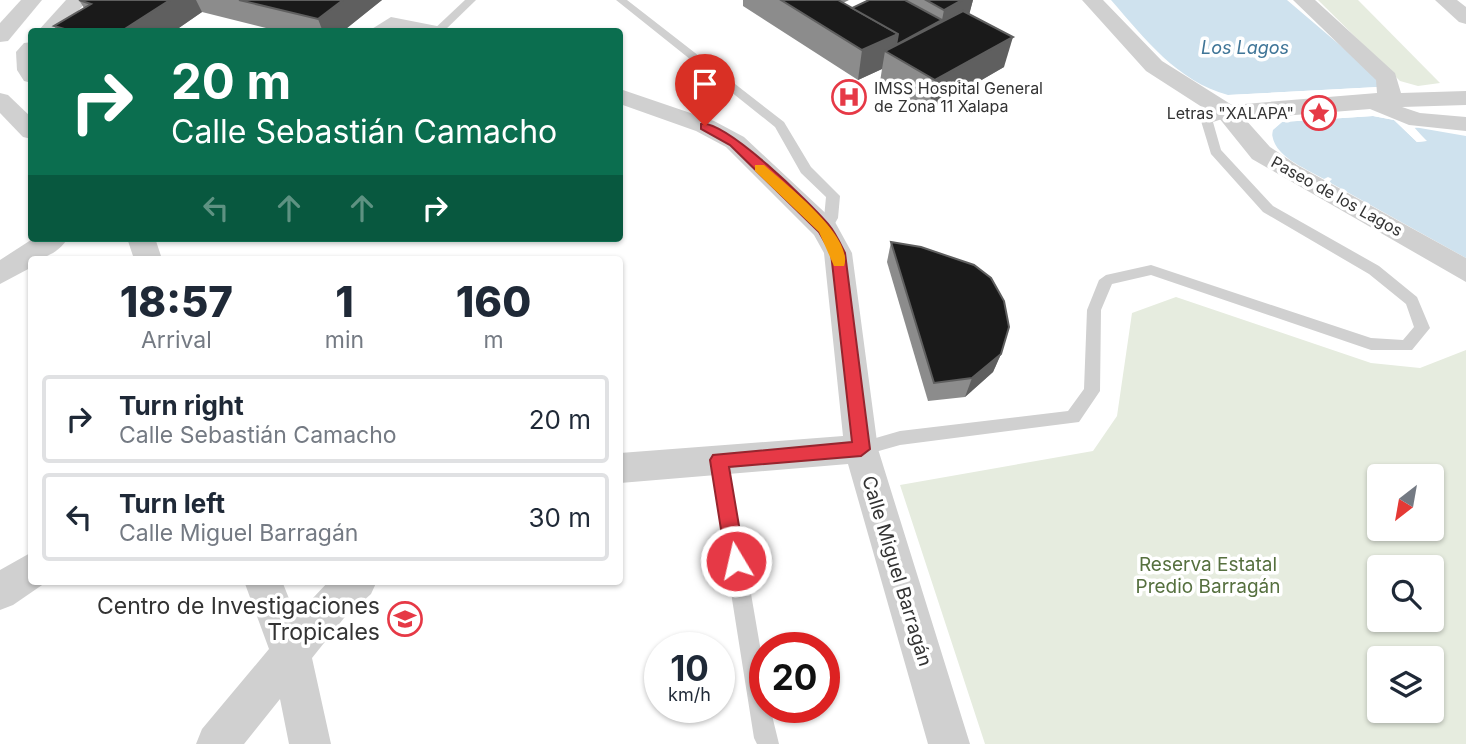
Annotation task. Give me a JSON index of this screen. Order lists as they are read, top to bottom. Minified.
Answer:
{"streets":{"street":["Paseo de los Lagos","Calle Miguel Barragán"]},"water":["Los Lagos"],"parks":["Reserva Estatal Predio Barragán"],"places":{"hospital":["IMSS Hospital General de Zona 11 Xalapa"],"place":["Letras \"XALAPA\""],"school or university":["Centro de Investigaciones Tropicales"]},"north":"bottom left","page":{"turn":["20 m","Calle Sebastián Camacho"],"eta":["18:57","Arrival","1","min","160","m"],"list":[{"name":"Turn right","note":"Calle Sebastián Camacho","value":"20 m"},{"name":"Turn left","note":"Calle Miguel Barragán","value":"30 m"}],"speed":"10 km/h","limit":"20"}}
